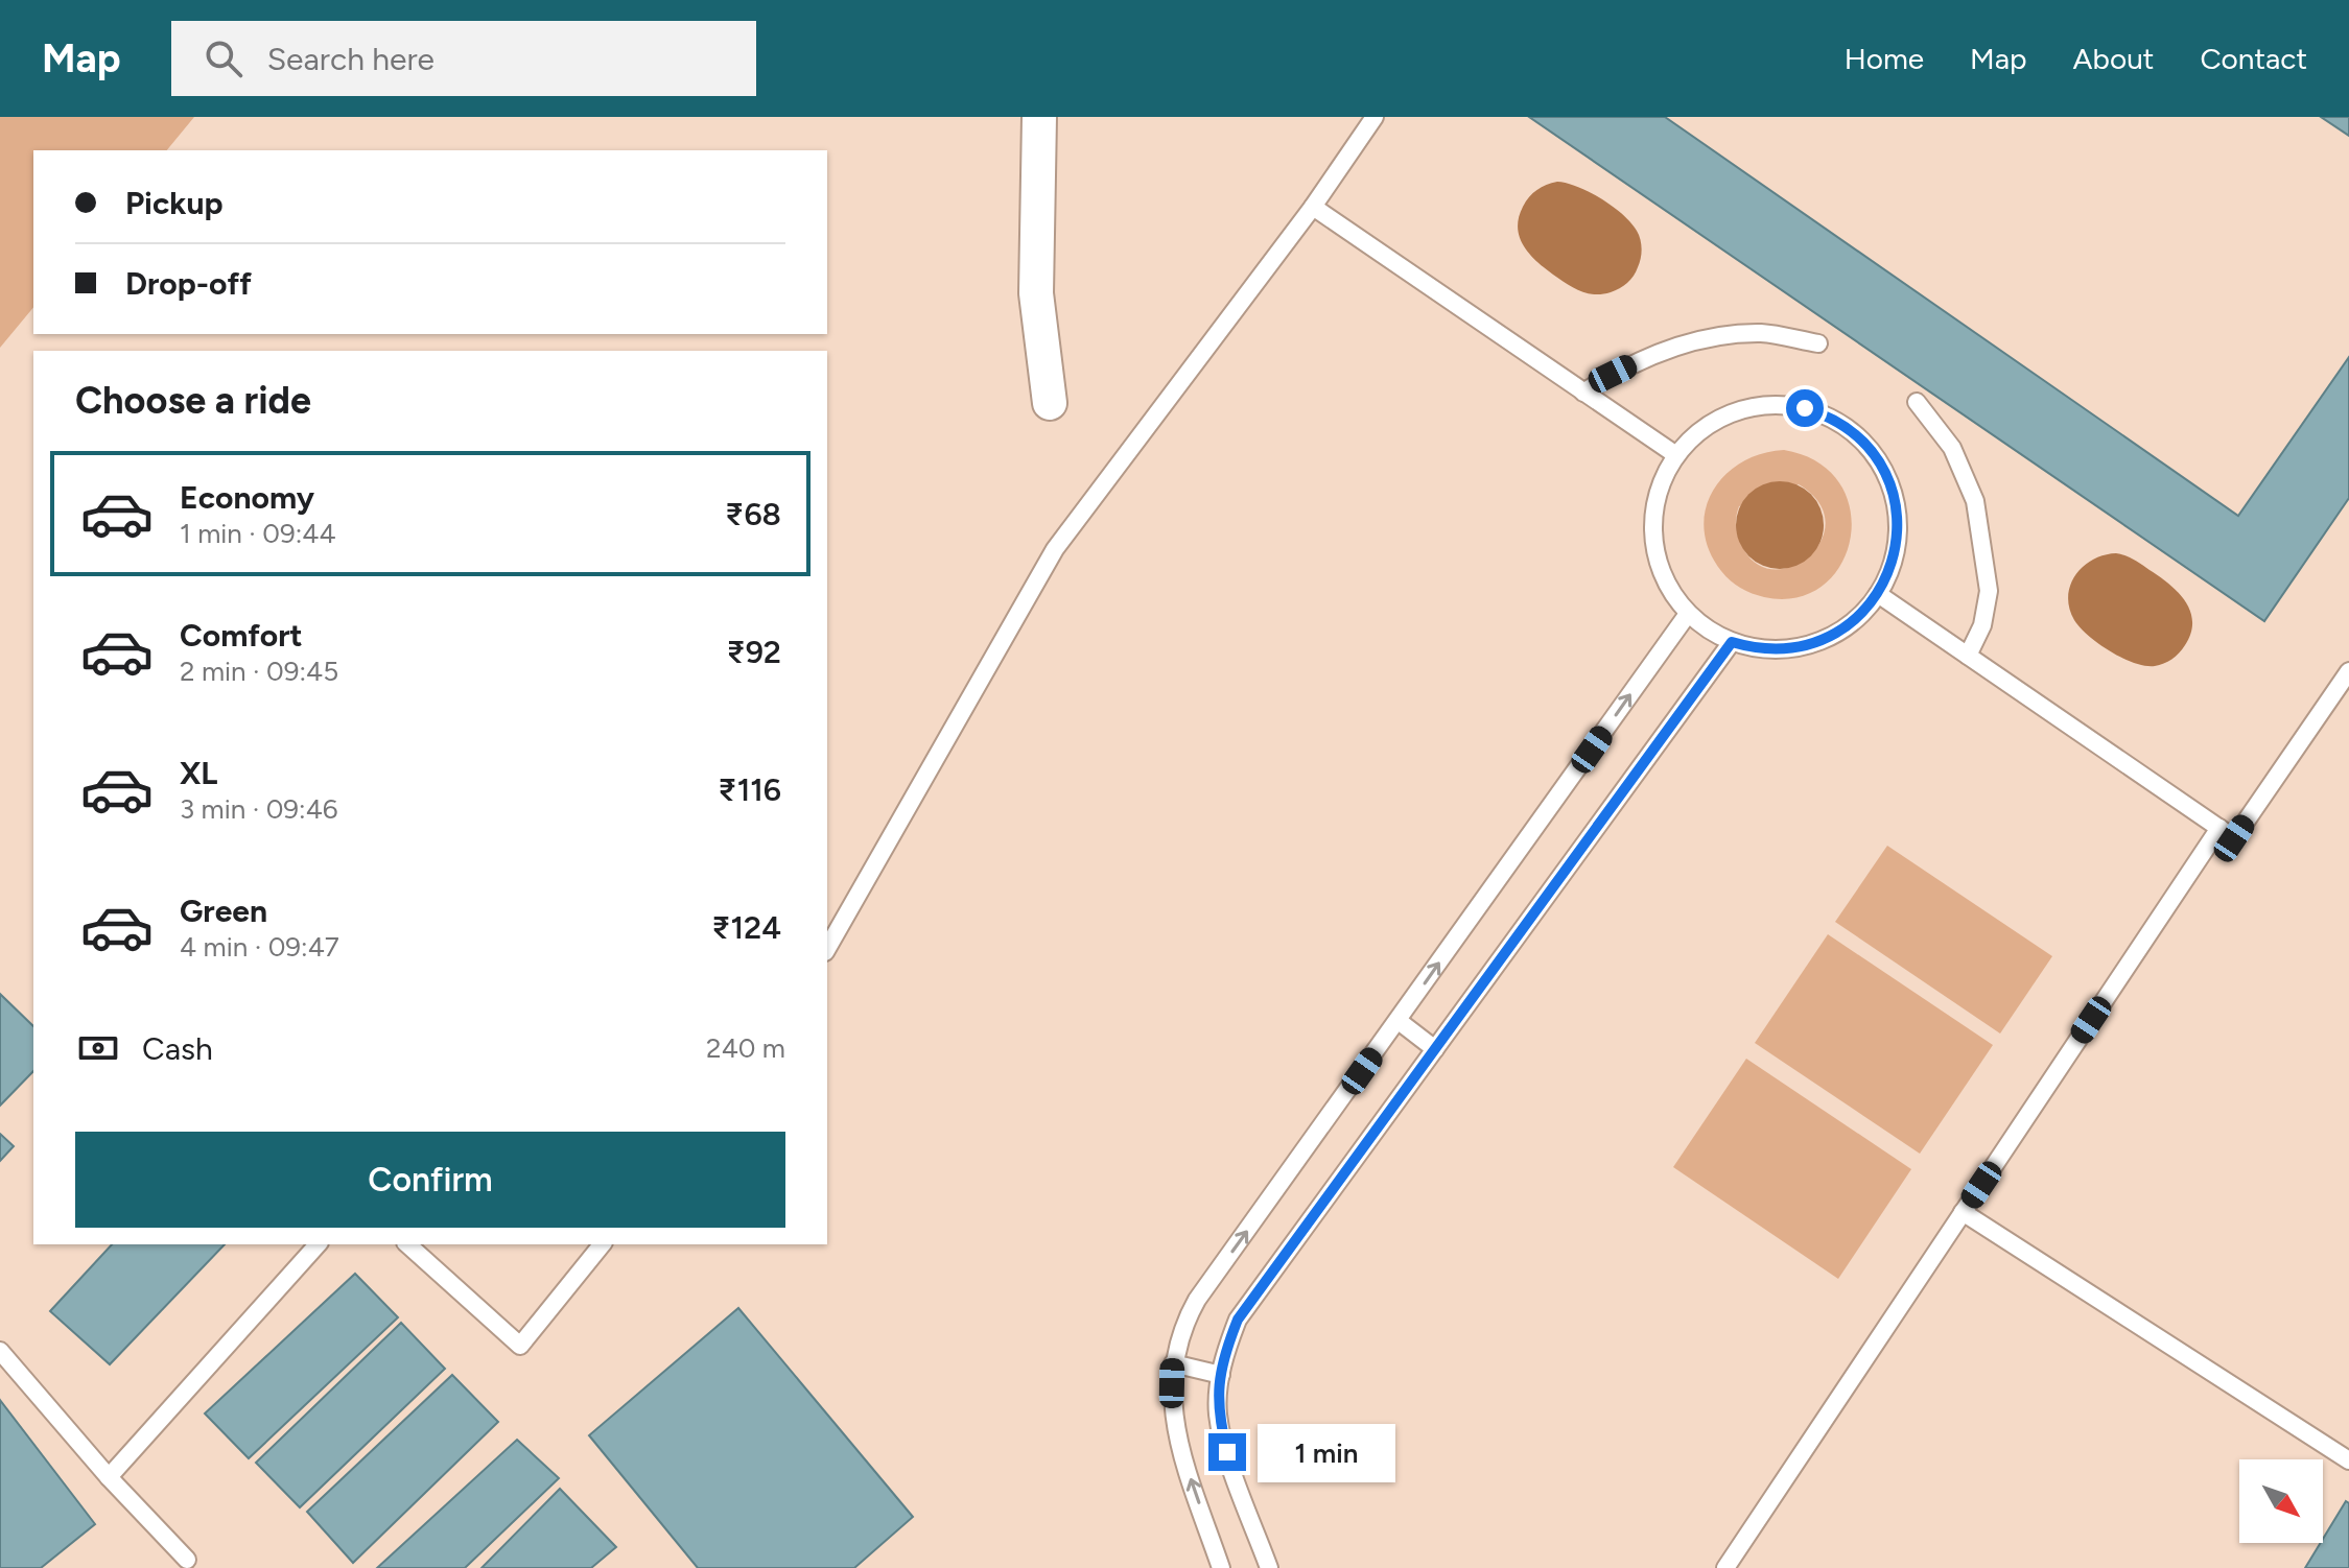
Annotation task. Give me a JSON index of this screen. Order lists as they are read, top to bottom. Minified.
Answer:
{"north":"bottom right","page":{"header":"Map","search":"Search here","nav":["Home","Map","About","Contact"],"banner":["Pickup","Drop-off"],"heading":"Choose a ride","list":[{"name":"Economy","note":"1 min · 09:44","value":"₹68"},{"name":"Comfort","note":"2 min · 09:45","value":"₹92"},{"name":"XL","note":"3 min · 09:46","value":"₹116"},{"name":"Green","note":"4 min · 09:47","value":"₹124"}],"pay":["Cash","240 m"],"buttons":"Confirm","bubble":"1 min"}}
